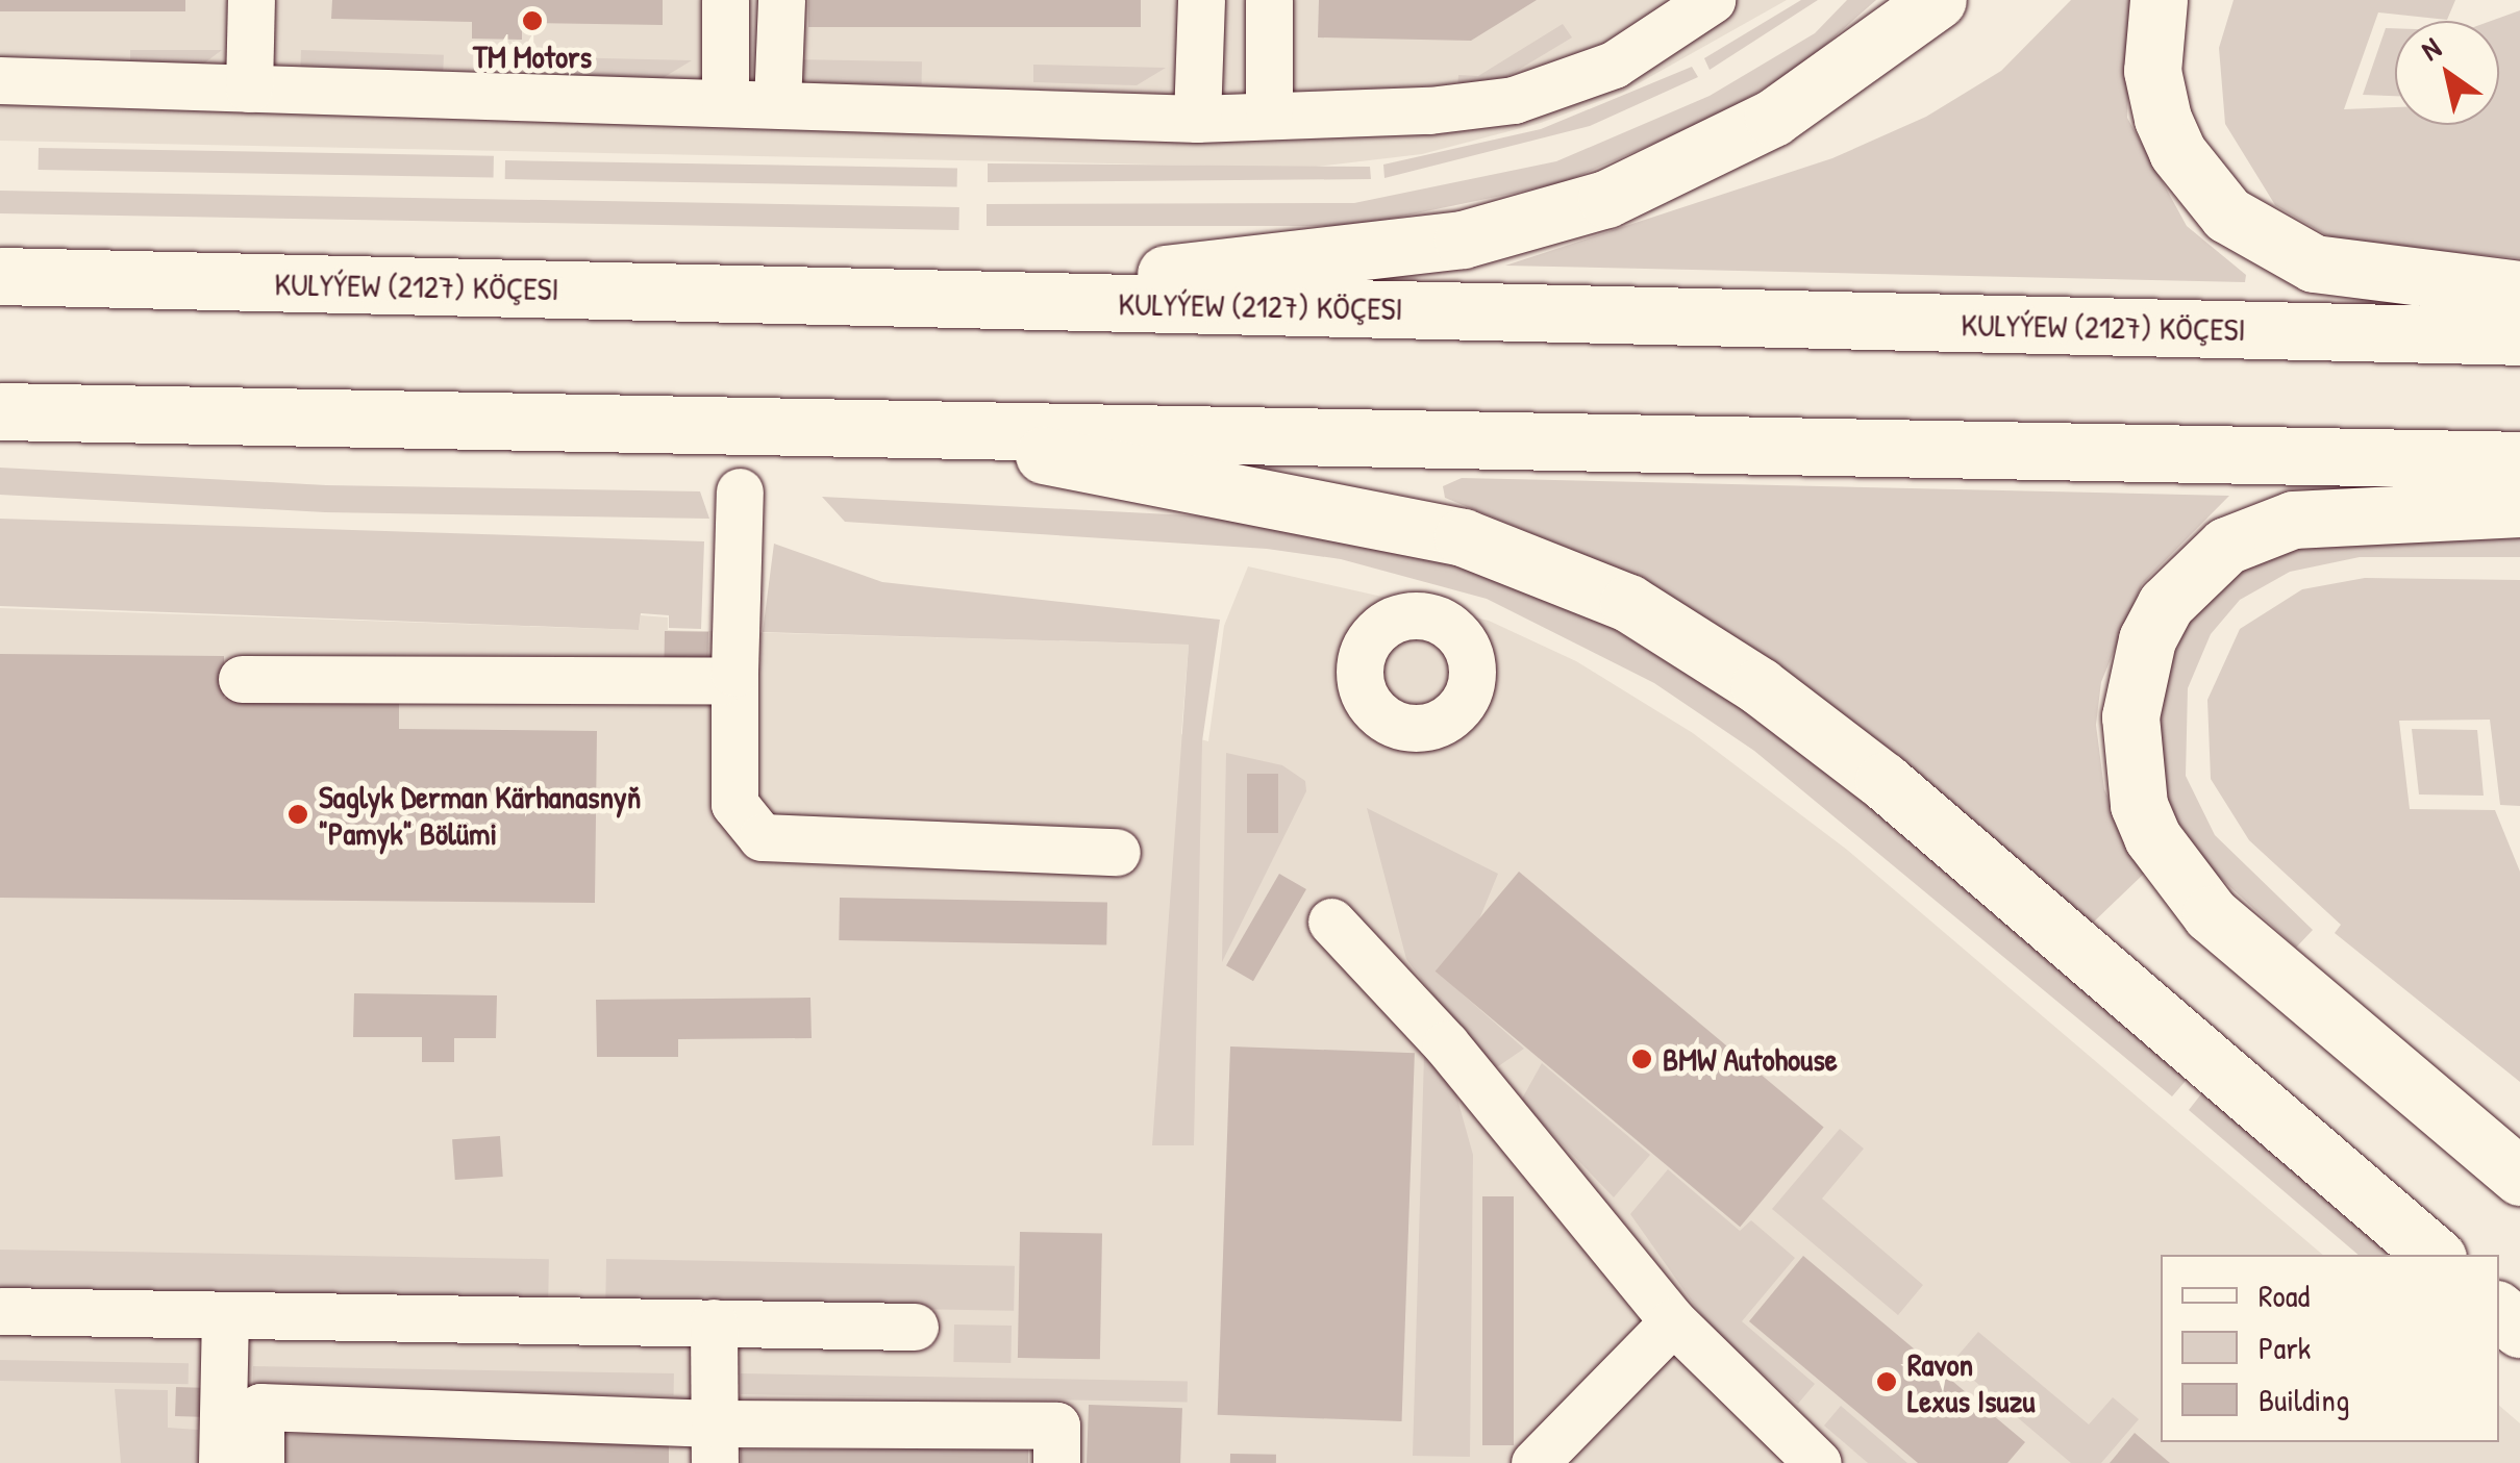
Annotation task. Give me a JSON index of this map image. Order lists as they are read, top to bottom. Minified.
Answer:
{"streets":{"highway":["KULYÝEW (2127) KÖÇESI"]},"places":["TM Motors","Saglyk Derman Kärhanasnyň \"Pamyk\" Bölümi","BMW Autohouse","Ravon Lexus Isuzu"],"legend":["Road","Park","Building"],"north":"top left"}
